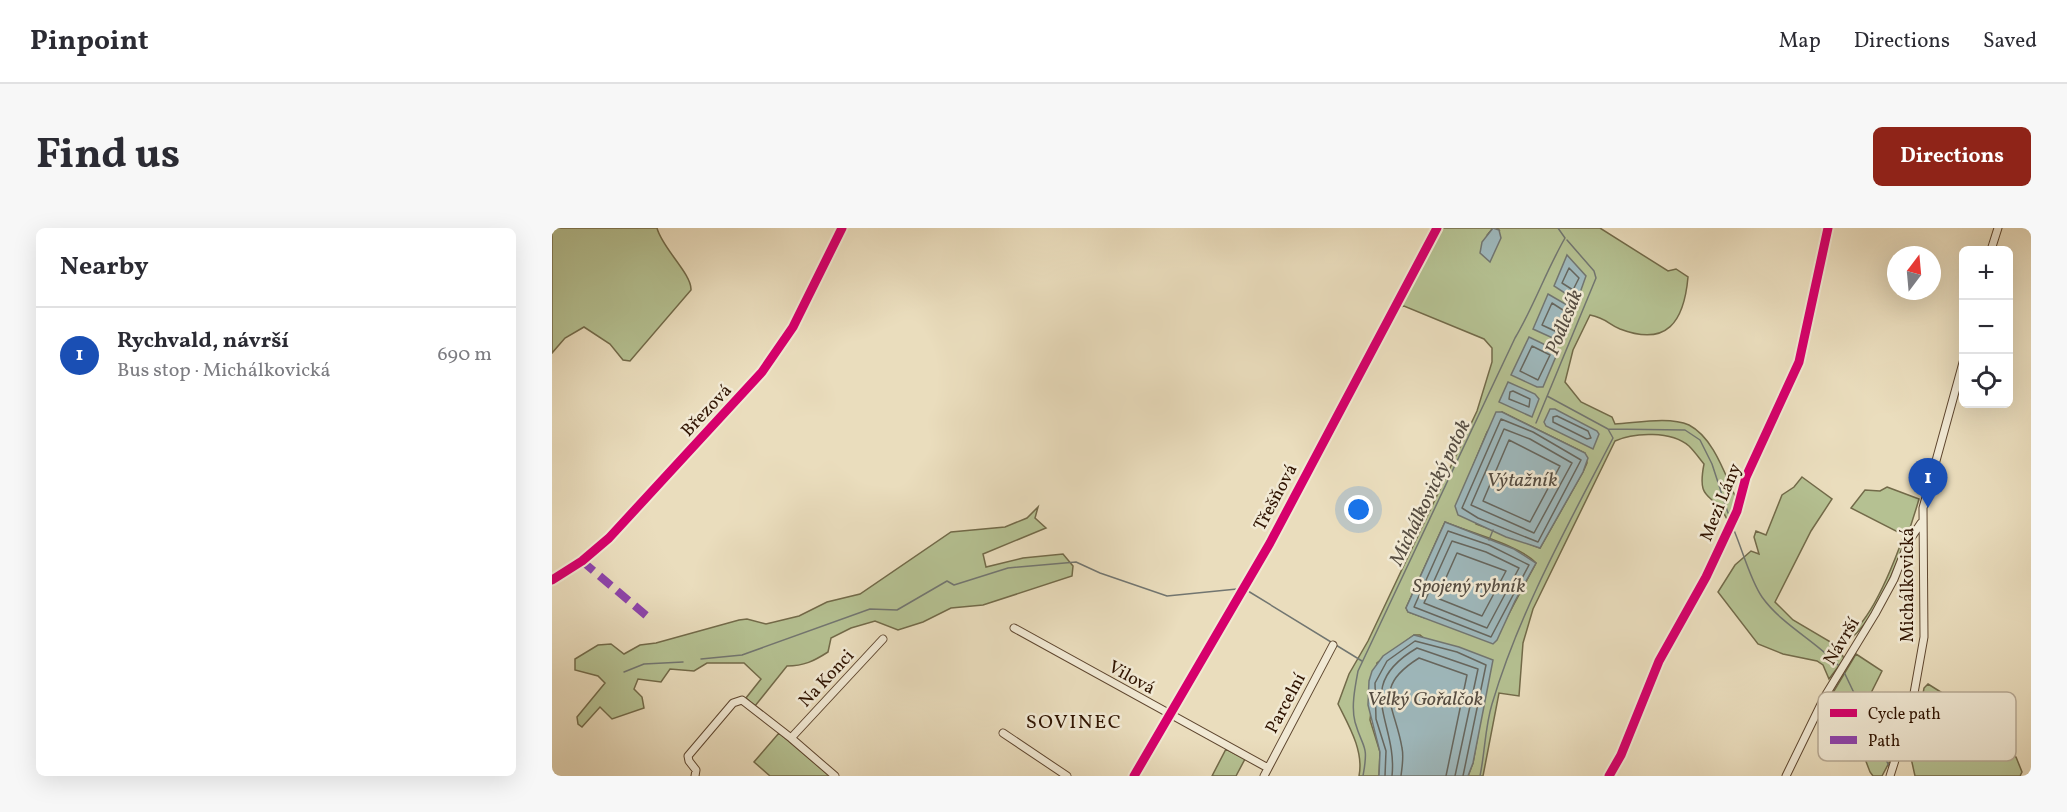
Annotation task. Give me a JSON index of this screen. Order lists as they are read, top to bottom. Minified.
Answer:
{"streets":{"street":["Březová","Třešňová","Mezi Lány","Michálkovická","Návrší","Vilová","Na Konci","Parcelní"]},"crossings":[["Třešňová","Vilová"],["Michálkovická","Návrší"],["Vilová","Parcelní"]],"districts":["SOVINEC"],"water":["Podlesák","Výtažník","Michálkovický potok","Spojený rybník","Velký Gořalčok"],"legend":["Cycle path","Path"],"north":"top","page":{"header":"Pinpoint","nav":["Map","Directions","Saved"],"title":"Find us","buttons":"Directions","heading":"Nearby","map_buttons":["+","−"],"list":[{"mark":"1","name":"Rychvald, návrší","note":"Bus stop · Michálkovická","value":"690 m"}],"pins":"1"}}
